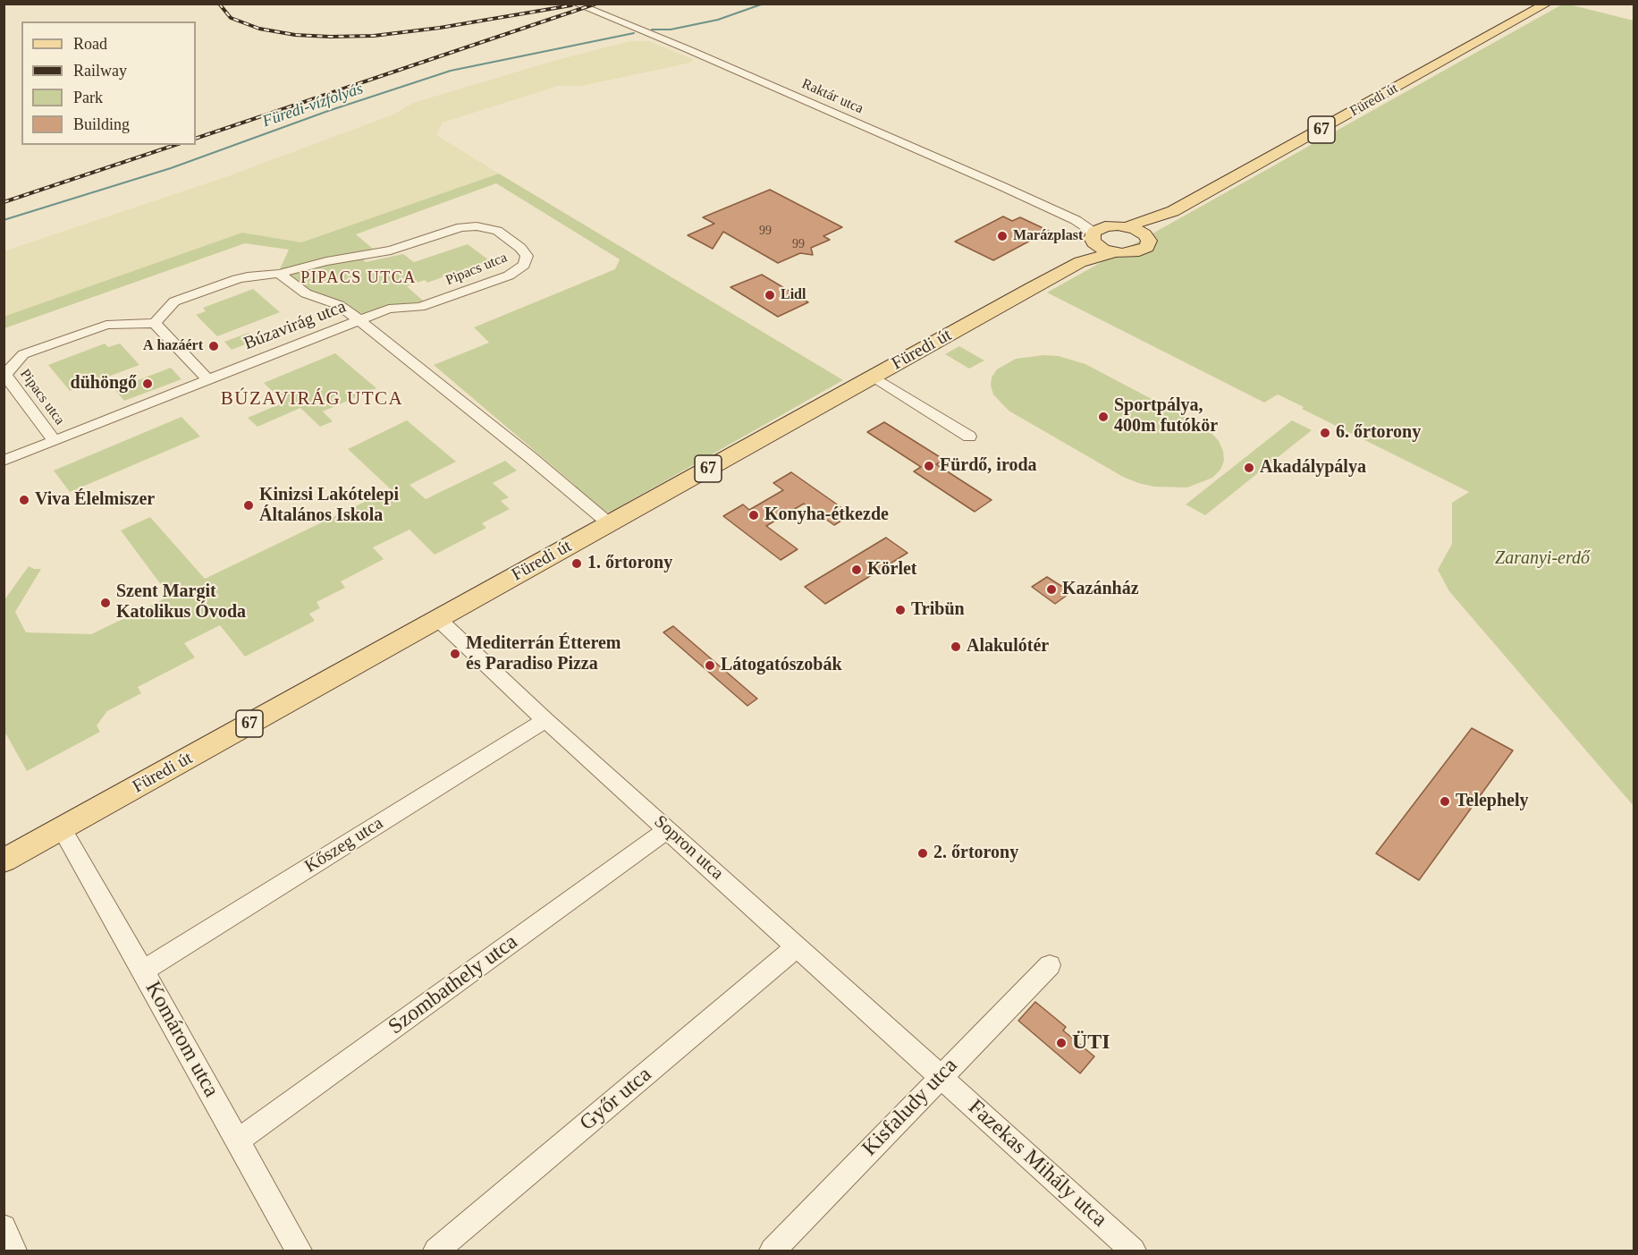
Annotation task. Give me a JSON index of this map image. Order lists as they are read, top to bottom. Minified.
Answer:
{"streets":{"main road":["Füredi út","67"],"street":["Raktár utca","Pipacs utca","Búzavirág utca","Kőszeg utca","Sopron utca","Szombathely utca","Komárom utca","Győr utca","Kisfaludy utca","Fazekas Mihály utca"]},"crossings":[["Raktár utca","Füredi út"],["Füredi út","Búzavirág utca"],["Füredi út","Sopron utca"],["Füredi út","Komárom utca"],["Pipacs utca","Búzavirág utca"],["Kőszeg utca","Sopron utca"],["Kőszeg utca","Komárom utca"],["Sopron utca","Szombathely utca"],["Sopron utca","Győr utca"],["Sopron utca","Kisfaludy utca"],["Sopron utca","Fazekas Mihály utca"],["Szombathely utca","Komárom utca"],["Kisfaludy utca","Fazekas Mihály utca"]],"districts":["PIPACS UTCA","BÚZAVIRÁG UTCA"],"water":["Füredi-vízfolyás"],"parks":["Zaranyi-erdő"],"places":["Marázplast","Lidl","A hazáért","dühöngő","Sportpálya, 400m futókör","6. őrtorony","Fürdő, iroda","Akadálypálya","Viva Élelmiszer","Kinizsi Lakótelepi Általános Iskola","Konyha-étkezde","1. őrtorony","Körlet","Kazánház","Szent Margit Katolikus Óvoda","Tribün","Alakulótér","Mediterrán Étterem és Paradiso Pizza","Látogatószobák","Telephely","2. őrtorony","ÜTI"],"house_numbers":["99","99"],"legend":["Road","Railway","Park","Building"]}
